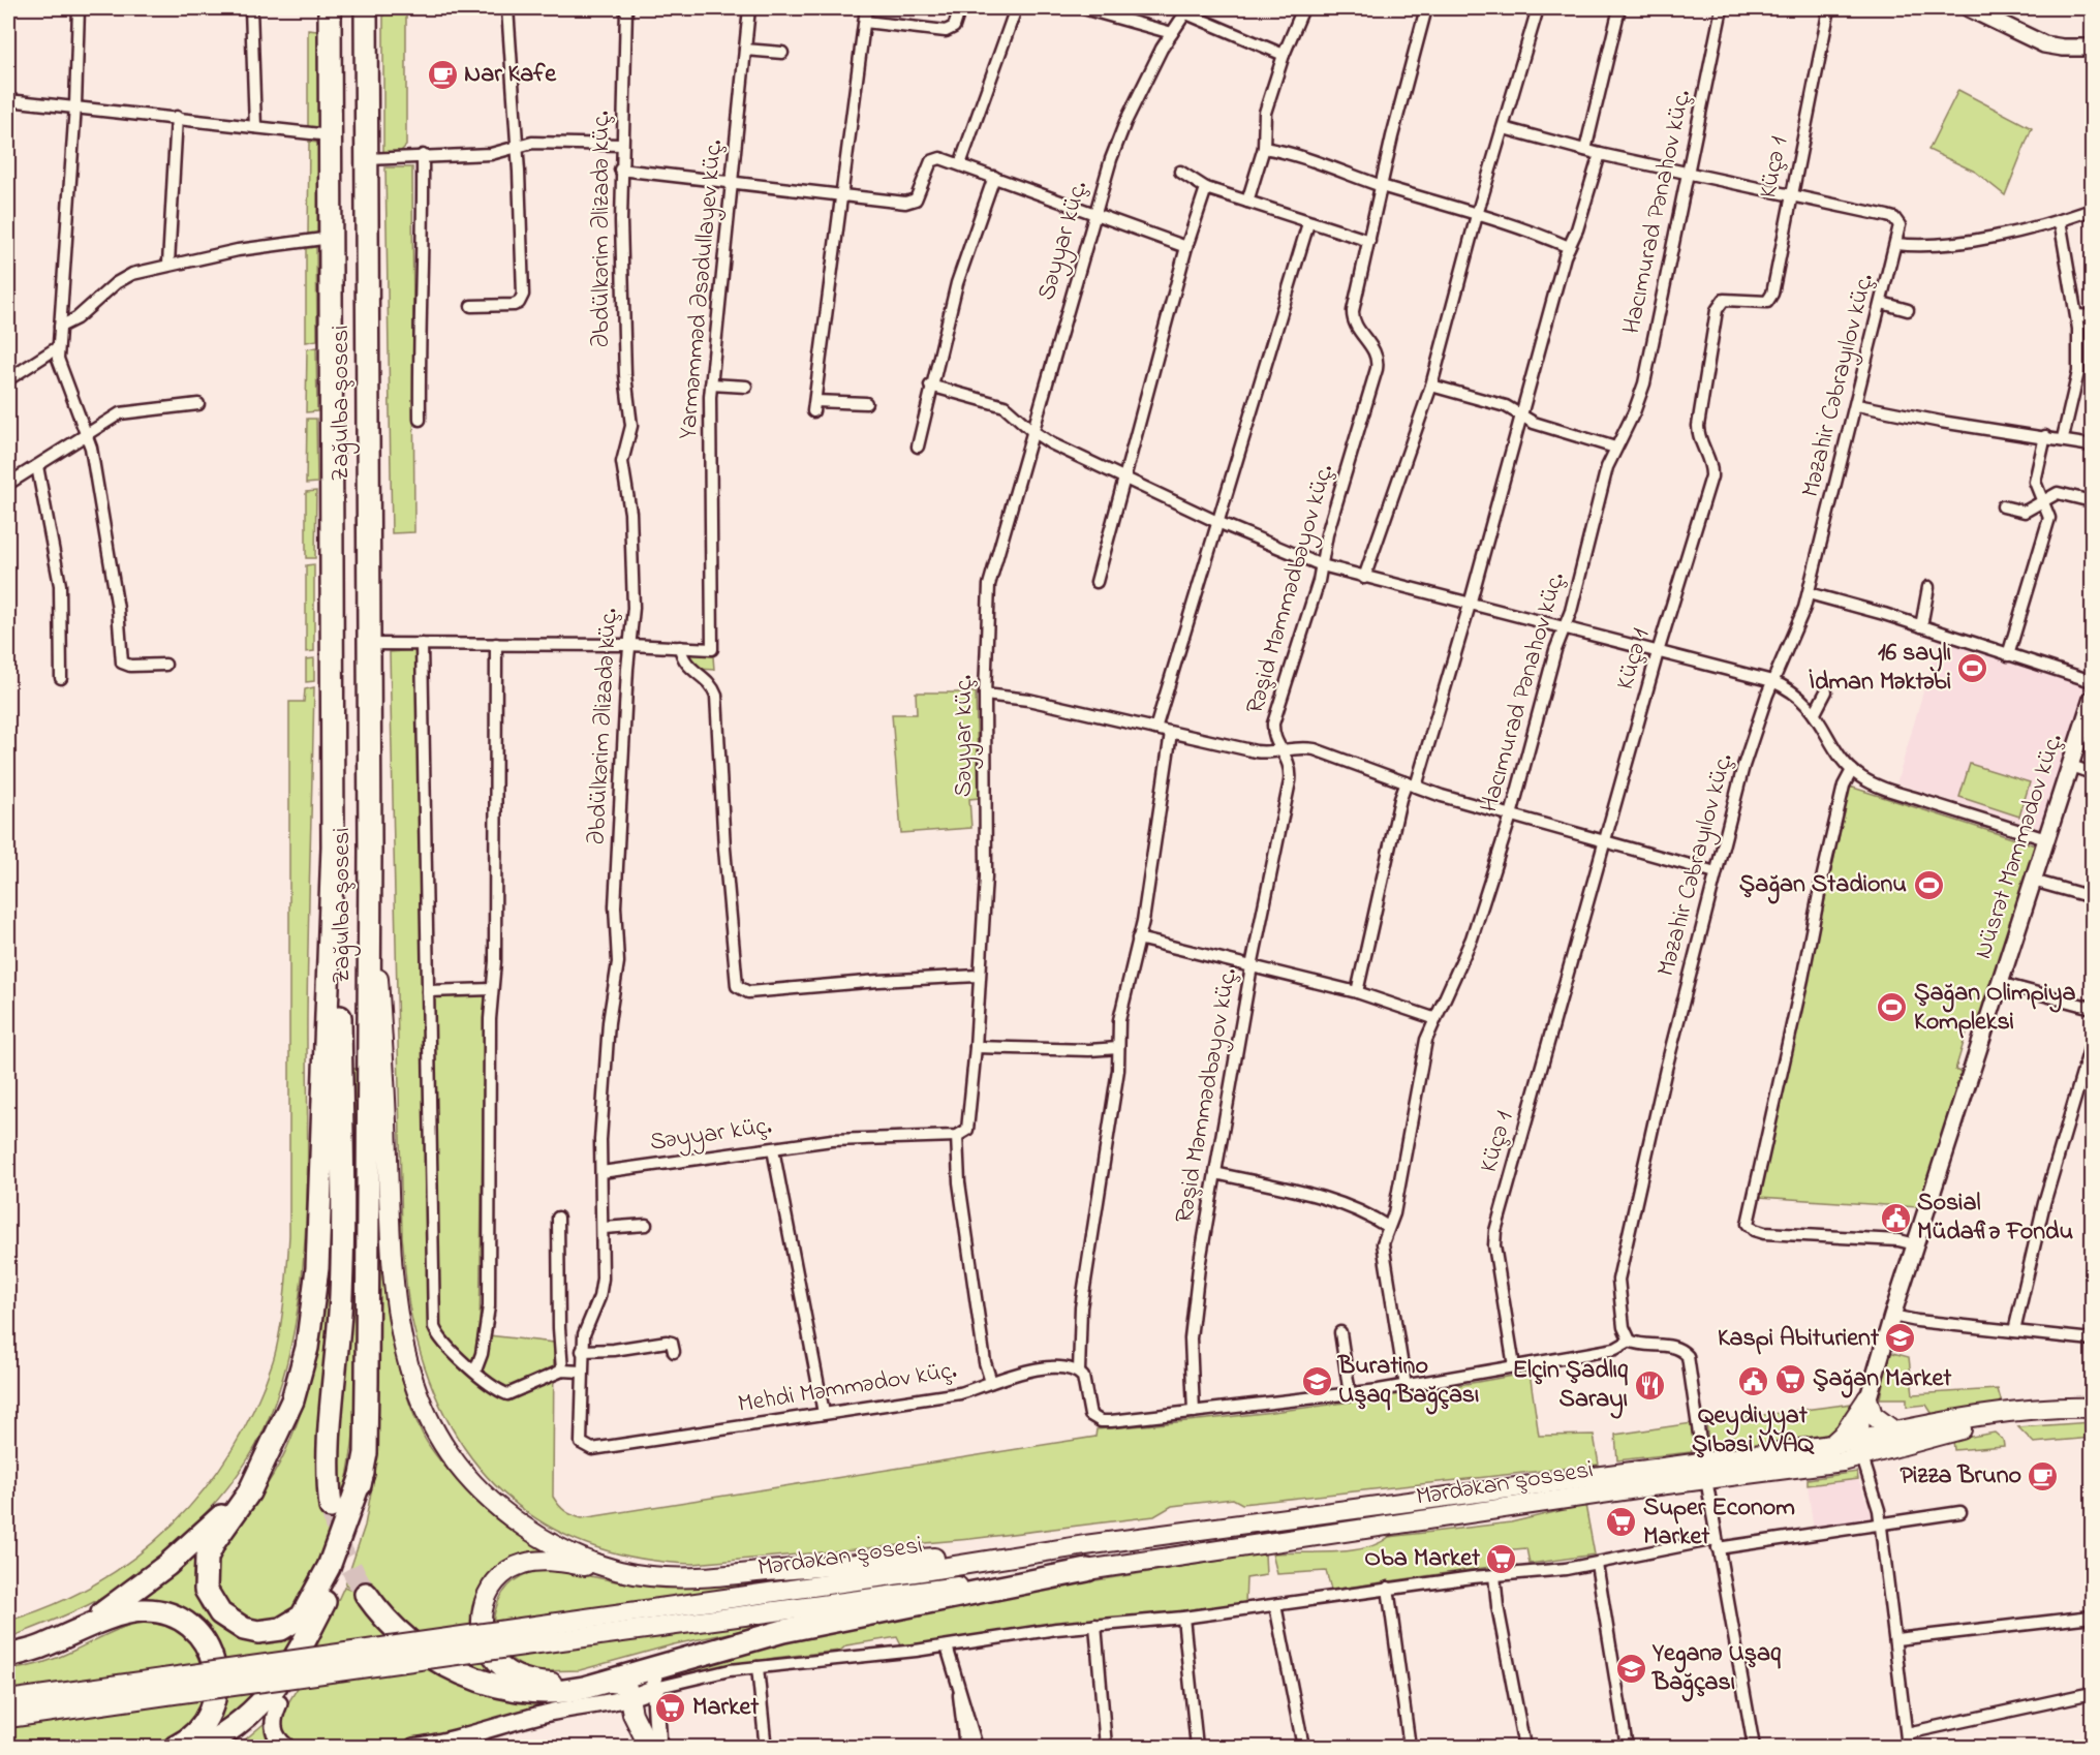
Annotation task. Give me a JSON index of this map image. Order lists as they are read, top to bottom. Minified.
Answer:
{"streets":{"highway":["Zağulba şosesi"],"main road":["Mərdəkan şossesi","Mərdəkan şosesi"],"street":["Küçə 1","Hacımurad Pənahov küç.","Əbdülkərim Əlizadə küç.","Səyyar küç.","Yarməmməd Əsədullayev küç.","Məzahir Cəbrayılov küç.","Rəşid Məmmədbəyov küç.","Nüsrət Məmmədov küç.","Mehdi Məmmədov küç."]},"crossings":[["Əbdülkərim Əlizadə küç.","Səyyar küç."],["Əbdülkərim Əlizadə küç.","Mehdi Məmmədov küç."],["Nüsrət Məmmədov küç.","Mərdəkan şossesi"],["Mərdəkan şossesi","Mərdəkan şosesi"]],"places":{"cafe":["Nar Kafe","Pizza Bruno"],"sports":["16 saylı İdman Məktəbi","Şağan Stadionu","Şağan Olimpiya Kompleksi"],"public building":["Sosial Müdafiə Fondu","Qeydiyyat Şıbəsi VVAQ"],"school or university":["Kaspi Abiturient","Buratino Uşaq Bağçası","Yeganə Uşaq Bağçası"],"supermarket":["Şağan Market","Super Econom Market","Oba Market","Market"],"restaurant":["Elçin Şadlıq Sarayı"]}}
